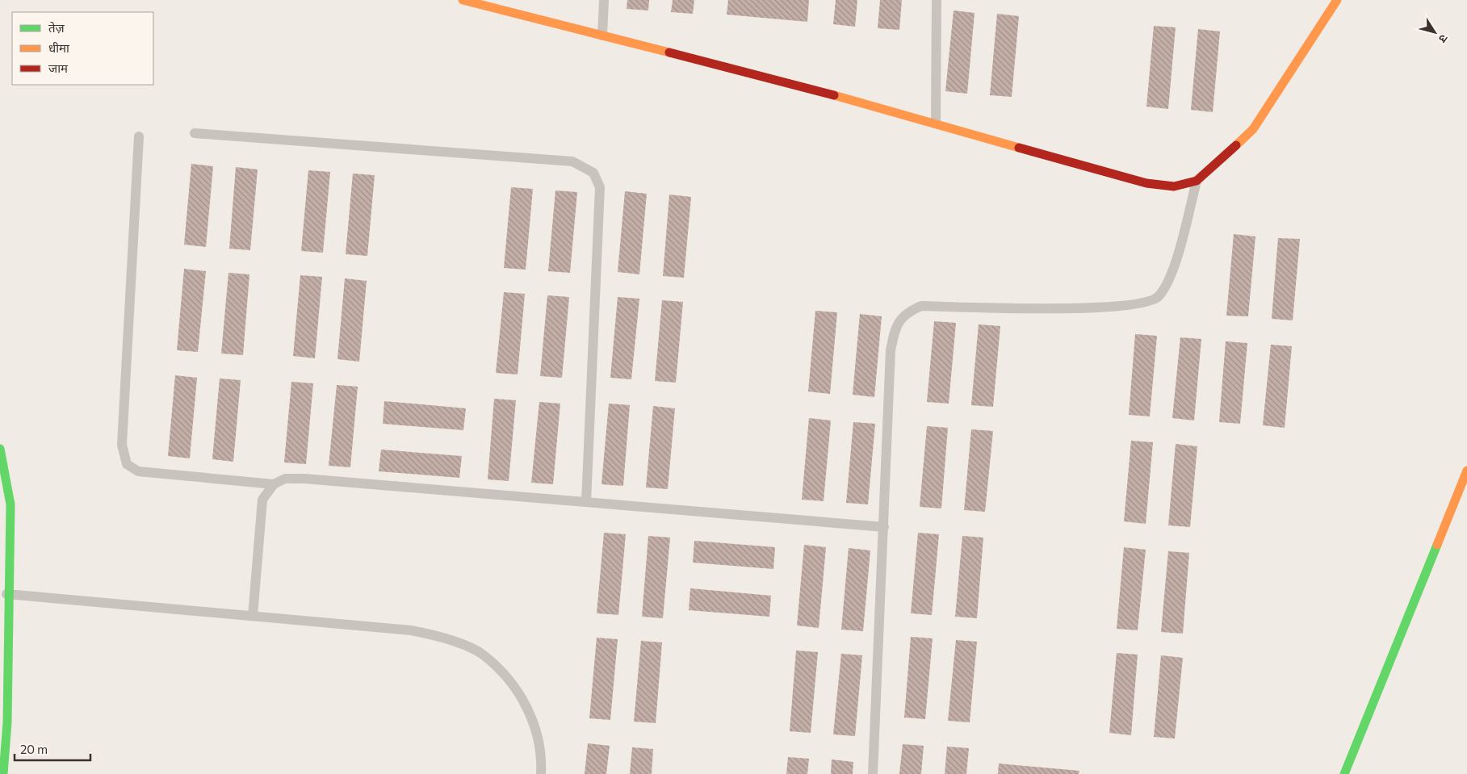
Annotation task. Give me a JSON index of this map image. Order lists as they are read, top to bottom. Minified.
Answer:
{"legend":["तेज़","धीमा","जाम"],"scale_bar":"20 m","north":"bottom right"}
